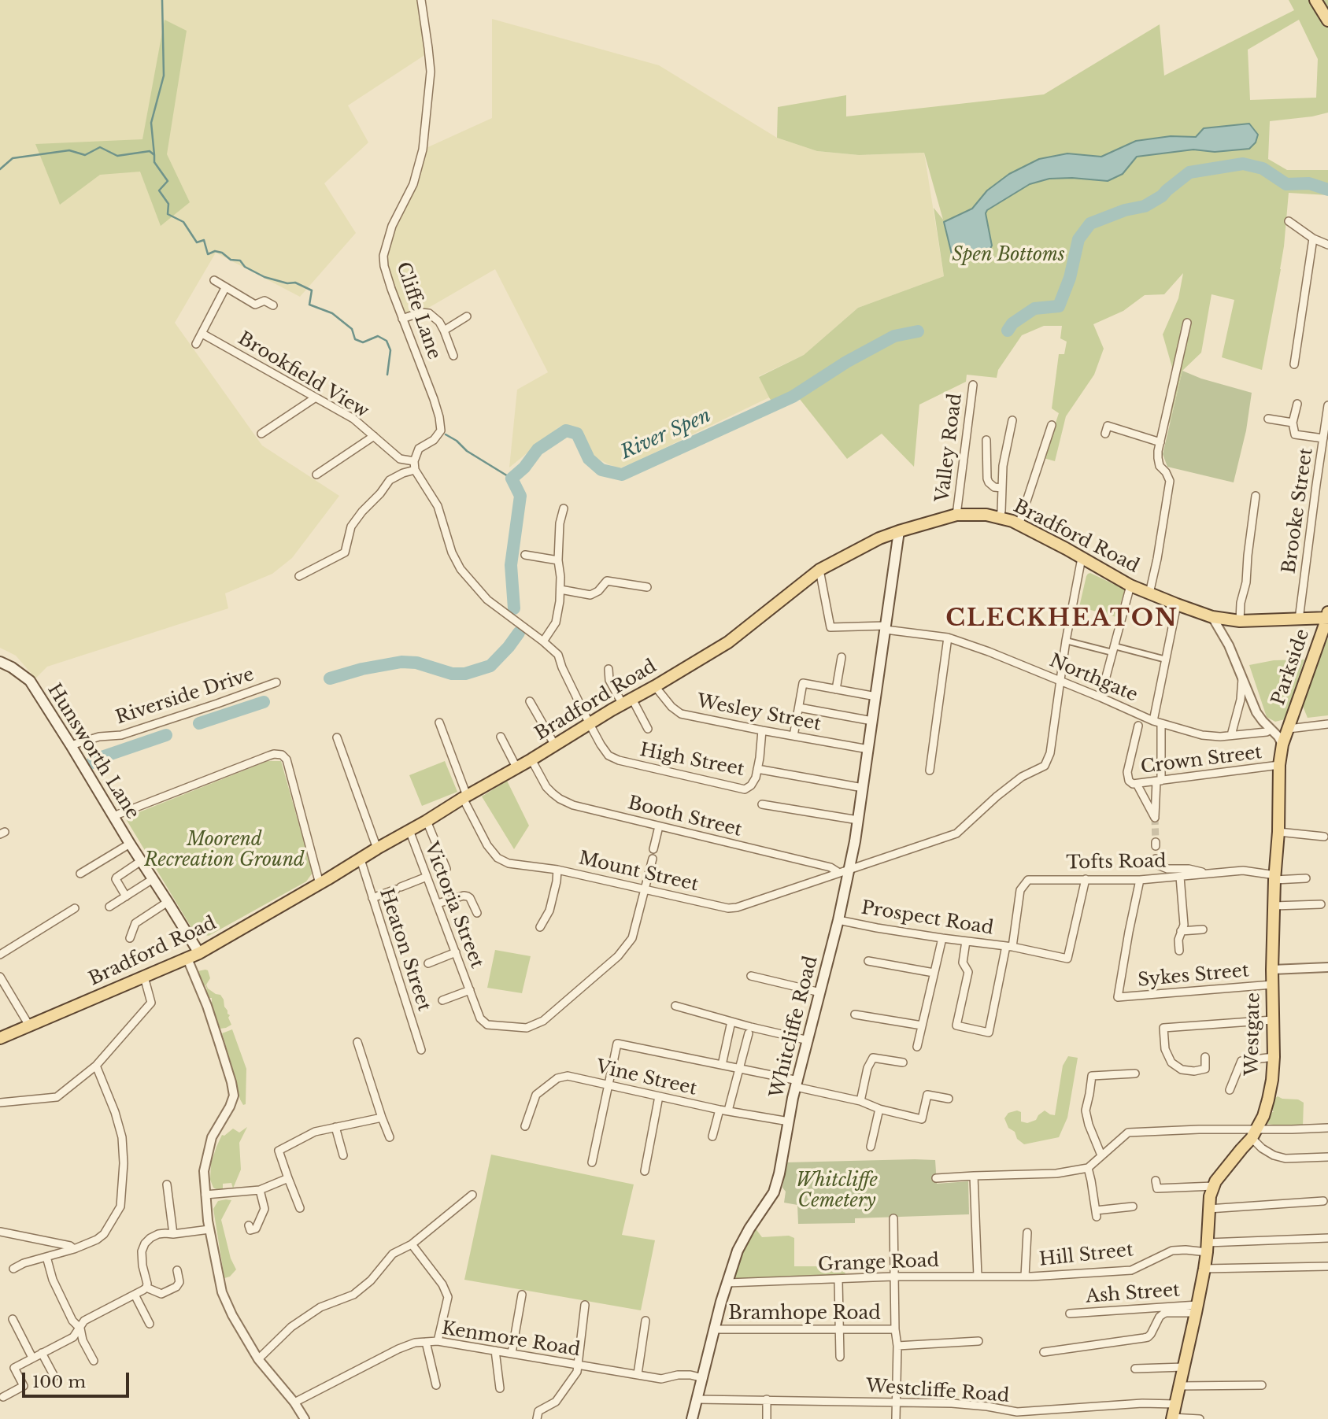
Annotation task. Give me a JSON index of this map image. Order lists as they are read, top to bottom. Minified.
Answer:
{"streets":{"main road":["Bradford Road","Parkside","Hunsworth Lane","Whitcliffe Road","Westgate"],"street":["Cliffe Lane","Brookfield View","Valley Road","Brooke Street","Northgate","Riverside Drive","Wesley Street","High Street","Crown Street","Booth Street","Tofts Road","Mount Street","Victoria Street","Prospect Road","Heaton Street","Sykes Street","Vine Street","Hill Street","Grange Road","Ash Street","Bramhope Road","Kenmore Road","Westcliffe Road"]},"crossings":[["Cliffe Lane","Brookfield View"],["Valley Road","Bradford Road"],["Brooke Street","Bradford Road"],["Bradford Road","Parkside"],["Bradford Road","Northgate"],["Bradford Road","Wesley Street"],["Bradford Road","Hunsworth Lane"],["Bradford Road","High Street"],["Bradford Road","Booth Street"],["Bradford Road","Mount Street"],["Bradford Road","Victoria Street"],["Bradford Road","Heaton Street"],["Bradford Road","Whitcliffe Road"],["Parkside","Northgate"],["Parkside","Westgate"],["Northgate","Whitcliffe Road"],["Northgate","Westgate"],["Riverside Drive","Hunsworth Lane"],["Wesley Street","High Street"],["Wesley Street","Whitcliffe Road"],["Crown Street","Westgate"],["Booth Street","Mount Street"],["Tofts Road","Prospect Road"],["Tofts Road","Sykes Street"],["Tofts Road","Westgate"],["Mount Street","Victoria Street"],["Prospect Road","Whitcliffe Road"],["Sykes Street","Westgate"],["Whitcliffe Road","Vine Street"],["Whitcliffe Road","Grange Road"],["Whitcliffe Road","Bramhope Road"],["Whitcliffe Road","Kenmore Road"],["Whitcliffe Road","Westcliffe Road"],["Westgate","Hill Street"],["Westgate","Ash Street"],["Westgate","Westcliffe Road"],["Hill Street","Grange Road"]],"districts":["CLECKHEATON"],"water":["River Spen"],"parks":["Spen Bottoms","Moorend Recreation Ground","Whitcliffe Cemetery"],"scale_bar":"100 m"}
